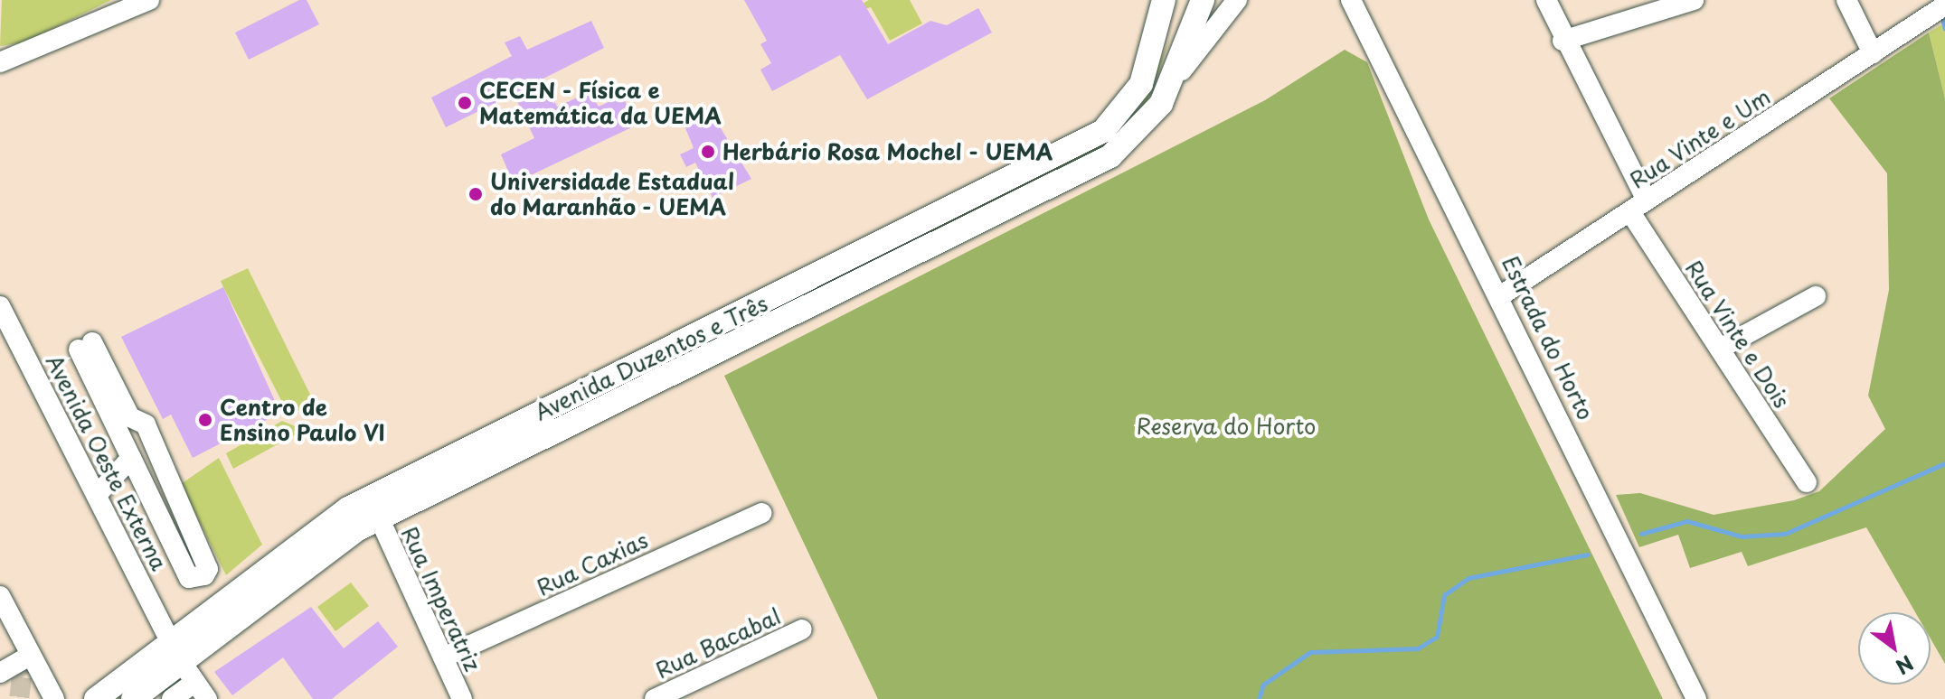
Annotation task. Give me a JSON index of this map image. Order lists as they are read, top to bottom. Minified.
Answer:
{"streets":{"main road":["Avenida Duzentos e Três"],"street":["Rua Vinte e Um","Rua Vinte e Dois","Estrada do Horto","Avenida Oeste Externa","Rua Caxias","Rua Imperatriz","Rua Bacabal"]},"crossings":[["Rua Vinte e Um","Rua Vinte e Dois"],["Rua Vinte e Um","Estrada do Horto"],["Avenida Duzentos e Três","Avenida Oeste Externa"],["Avenida Duzentos e Três","Rua Imperatriz"],["Rua Caxias","Rua Imperatriz"]],"parks":["Reserva do Horto"],"places":["CECEN - Física e Matemática da UEMA","Herbário Rosa Mochel - UEMA","Universidade Estadual do Maranhão - UEMA","Centro de Ensino Paulo VI"],"north":"bottom right"}
